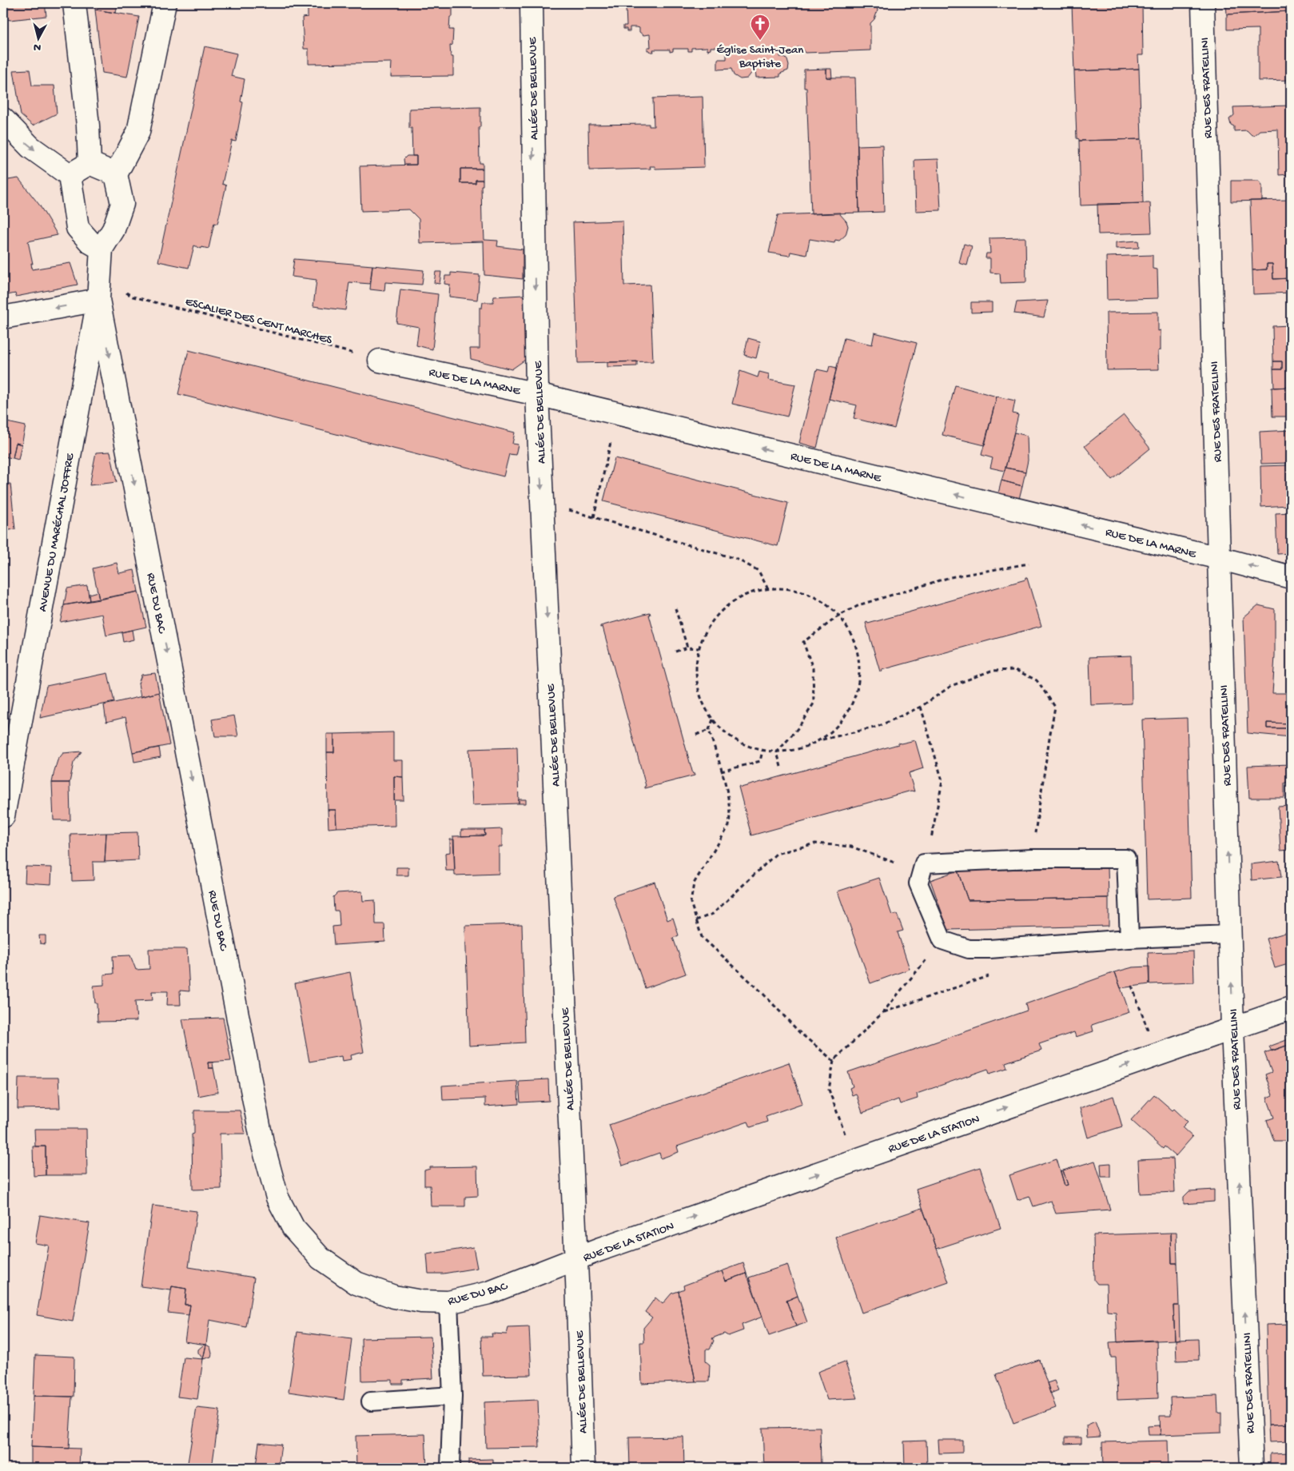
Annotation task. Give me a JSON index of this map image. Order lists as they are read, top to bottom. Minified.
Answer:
{"streets":{"street":["RUE DES FRATELLINI","ALLÉE DE BELLEVUE","RUE DE LA MARNE","AVENUE DU MARÉCHAL JOFFRE","RUE DU BAC","RUE DE LA STATION"],"path":["ESCALIER DES CENT MARCHES"]},"crossings":[["RUE DES FRATELLINI","RUE DE LA MARNE"],["RUE DES FRATELLINI","RUE DE LA STATION"],["ALLÉE DE BELLEVUE","RUE DE LA MARNE"],["ALLÉE DE BELLEVUE","RUE DU BAC"],["ALLÉE DE BELLEVUE","RUE DE LA STATION"],["ESCALIER DES CENT MARCHES","RUE DE LA MARNE"],["AVENUE DU MARÉCHAL JOFFRE","RUE DU BAC"],["RUE DU BAC","RUE DE LA STATION"]],"one_way":["RUE DES FRATELLINI","ALLÉE DE BELLEVUE","RUE DE LA MARNE","RUE DU BAC","RUE DE LA STATION"],"places":{"church":["Église Saint-Jean Baptiste"]},"north":"bottom"}
